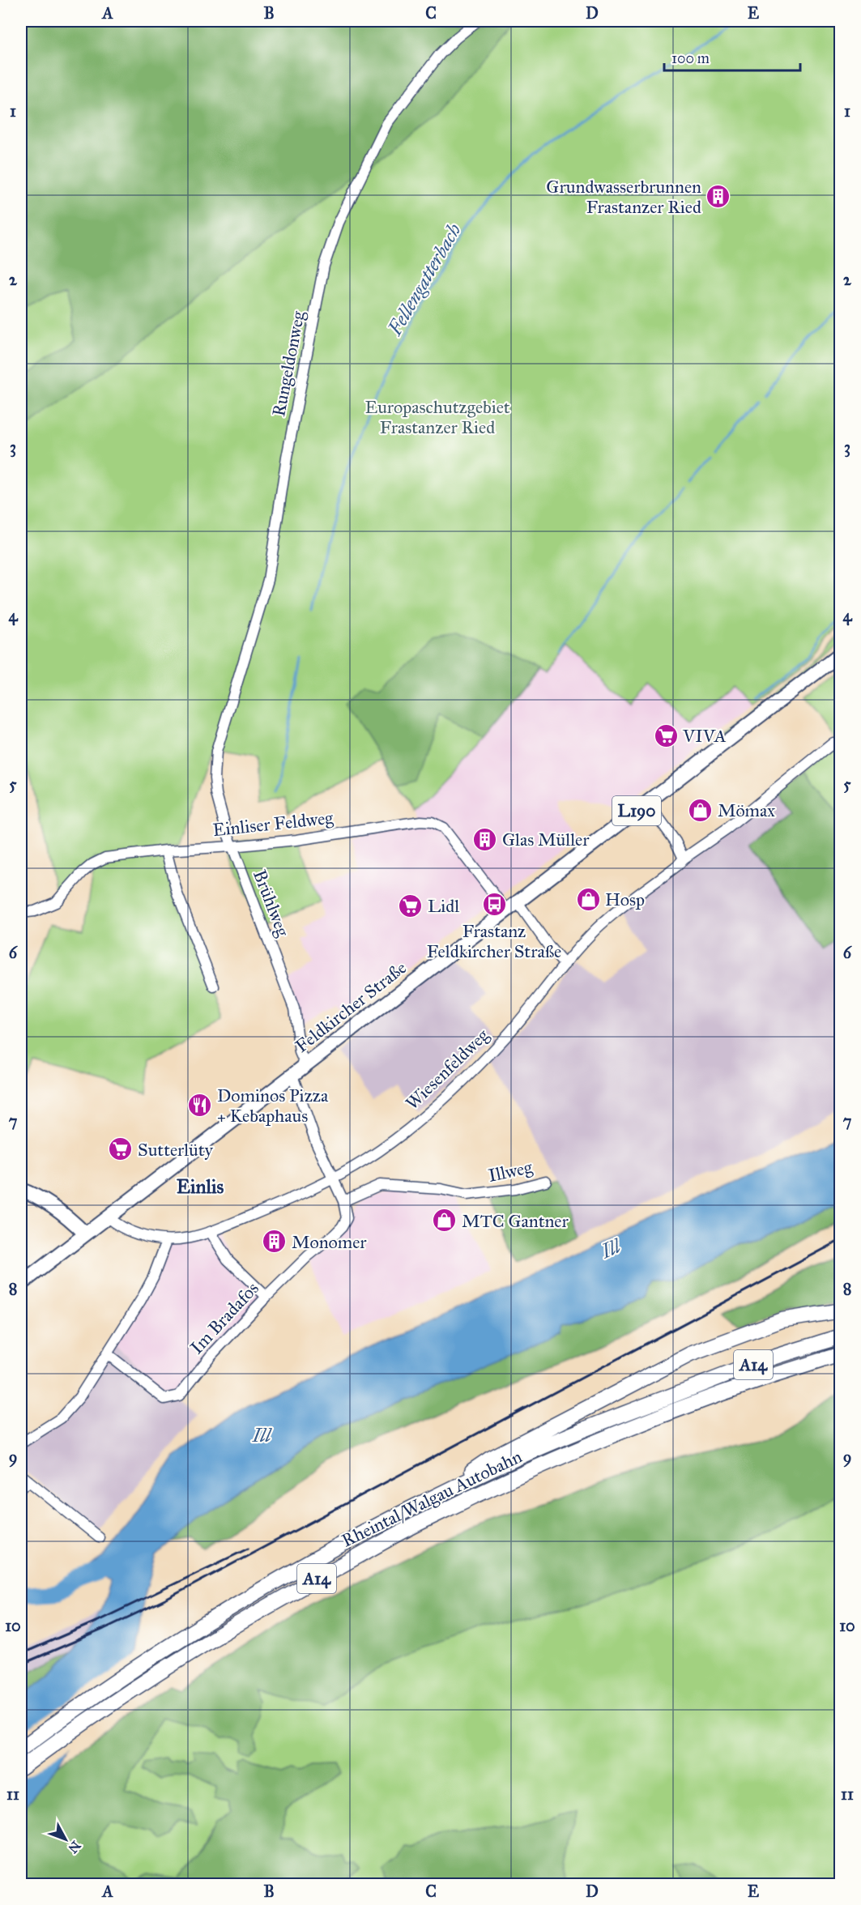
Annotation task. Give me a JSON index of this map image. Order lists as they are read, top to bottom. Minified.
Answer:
{"streets":{"highway":["A14","Rheintal/Walgau Autobahn"],"main road":["L190","Feldkircher Straße"],"street":["Rungeldonweg","Einliser Feldweg","Brühlweg","Wiesenfeldweg","Illweg","Im Bradafos"]},"crossings":[["Rungeldonweg","Brühlweg"],["Einliser Feldweg","Brühlweg"],["Einliser Feldweg","Feldkircher Straße"],["Brühlweg","Feldkircher Straße"],["Feldkircher Straße","Wiesenfeldweg"],["Wiesenfeldweg","Im Bradafos"],["Illweg","Im Bradafos"]],"districts":["Einlis"],"water":["Fellengatterbach","Ill"],"parks":["Europaschutzgebiet Frastanzer Ried"],"places":{"building":["Grundwasserbrunnen Frastanzer Ried","Glas Müller","Monomer"],"supermarket":["VIVA","Lidl","Sutterlüty"],"shop":["Mömax","Hosp","MTC Gantner"],"bus stop":["Frastanz Feldkircher Straße"],"restaurant":["Dominos Pizza + Kebaphaus"]},"scale_bar":"100 m","north":"bottom right","grid":{"columns":["A","B","C","D","E"],"rows":["1","2","3","4","5","6","7","8","9","10","11"]}}
